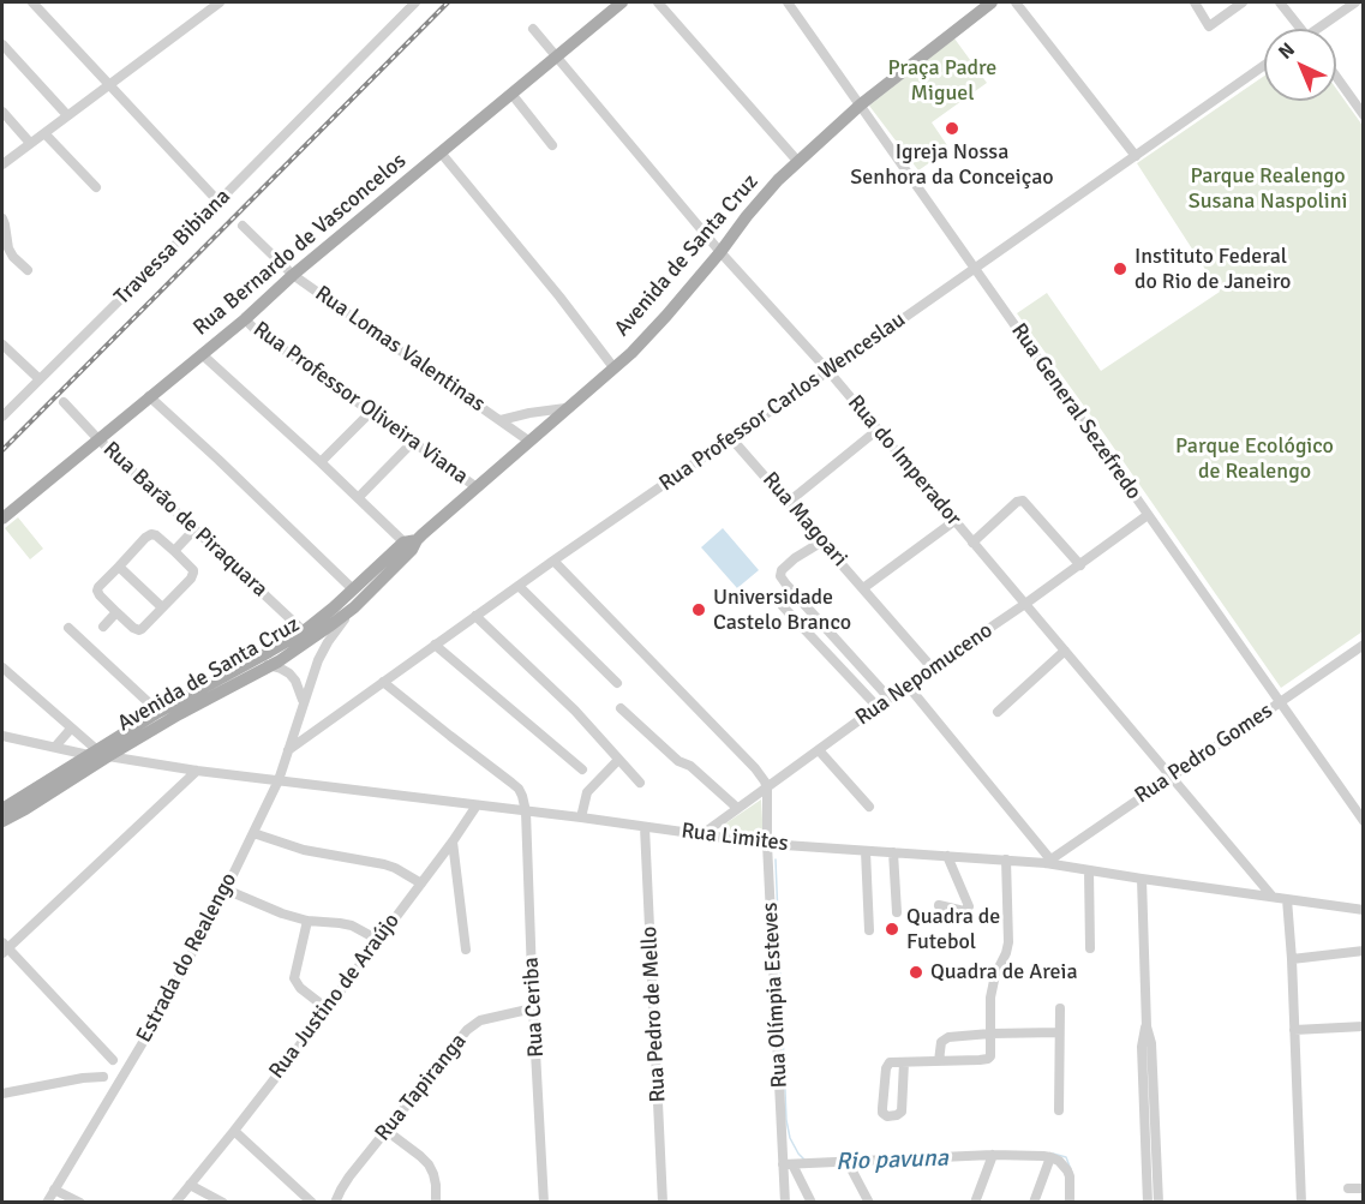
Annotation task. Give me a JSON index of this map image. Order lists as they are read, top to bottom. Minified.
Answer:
{"streets":{"main road":["Rua Bernardo de Vasconcelos","Avenida de Santa Cruz"],"street":["Travessa Bibiana","Rua Lomas Valentinas","Rua Professor Carlos Wenceslau","Rua Professor Oliveira Viana","Rua General Sezefredo","Rua do Imperador","Rua Barão de Piraquara","Rua Magoari","Rua Nepomuceno","Rua Pedro Gomes","Rua Limites","Estrada do Realengo","Rua Olímpia Esteves","Rua Justino de Araújo","Rua Ceriba","Rua Pedro de Mello","Rua Tapiranga"]},"crossings":[["Rua Bernardo de Vasconcelos","Rua Lomas Valentinas"],["Rua Bernardo de Vasconcelos","Rua Professor Oliveira Viana"],["Rua Bernardo de Vasconcelos","Rua do Imperador"],["Rua Bernardo de Vasconcelos","Rua Barão de Piraquara"],["Avenida de Santa Cruz","Rua Lomas Valentinas"],["Avenida de Santa Cruz","Rua Professor Oliveira Viana"],["Avenida de Santa Cruz","Rua General Sezefredo"],["Avenida de Santa Cruz","Rua do Imperador"],["Avenida de Santa Cruz","Rua Barão de Piraquara"],["Avenida de Santa Cruz","Rua Limites"],["Avenida de Santa Cruz","Estrada do Realengo"],["Rua Professor Carlos Wenceslau","Rua General Sezefredo"],["Rua Professor Carlos Wenceslau","Rua do Imperador"],["Rua Professor Carlos Wenceslau","Rua Magoari"],["Rua Professor Carlos Wenceslau","Estrada do Realengo"],["Rua General Sezefredo","Rua Nepomuceno"],["Rua General Sezefredo","Rua Pedro Gomes"],["Rua do Imperador","Rua Nepomuceno"],["Rua do Imperador","Rua Pedro Gomes"],["Rua do Imperador","Rua Limites"],["Rua Magoari","Rua Nepomuceno"],["Rua Nepomuceno","Rua Limites"],["Rua Nepomuceno","Rua Olímpia Esteves"],["Rua Pedro Gomes","Rua Limites"],["Rua Limites","Estrada do Realengo"],["Rua Limites","Rua Olímpia Esteves"],["Rua Limites","Rua Justino de Araújo"],["Rua Limites","Rua Ceriba"],["Rua Limites","Rua Pedro de Mello"],["Rua Ceriba","Rua Tapiranga"]],"water":["Rio pavuna"],"parks":["Praça Padre Miguel","Parque Realengo Susana Naspolini","Parque Ecológico de Realengo"],"places":["Igreja Nossa Senhora da Conceiçao","Instituto Federal do Rio de Janeiro","Universidade Castelo Branco","Quadra de Futebol","Quadra de Areia"],"north":"top left"}
